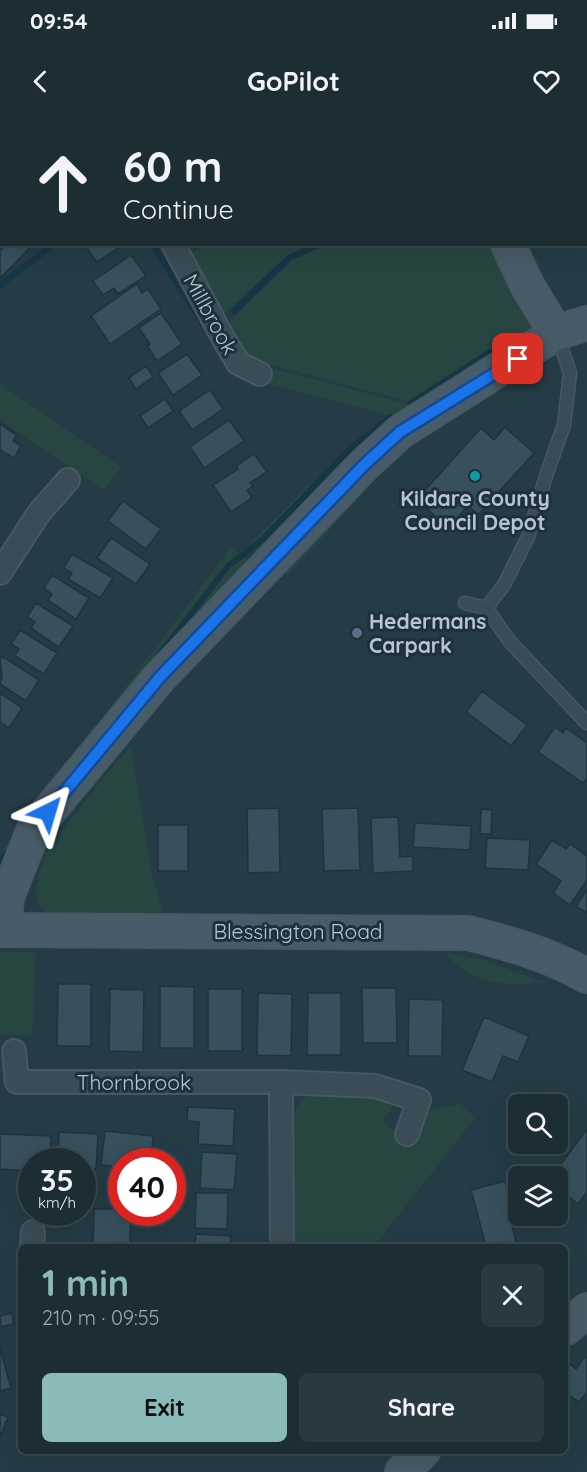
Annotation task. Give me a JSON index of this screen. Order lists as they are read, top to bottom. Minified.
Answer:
{"streets":{"street":["Millbrook","Blessington Road","Thornbrook"]},"places":["Kildare County Council Depot","Hedermans Carpark"],"page":{"status":"09:54","header":"GoPilot","turn":["60 m","Continue"],"speed":"35 km/h","limit":"40","heading":["1 min","210 m · 09:55"],"buttons":["Exit","Share"]}}
